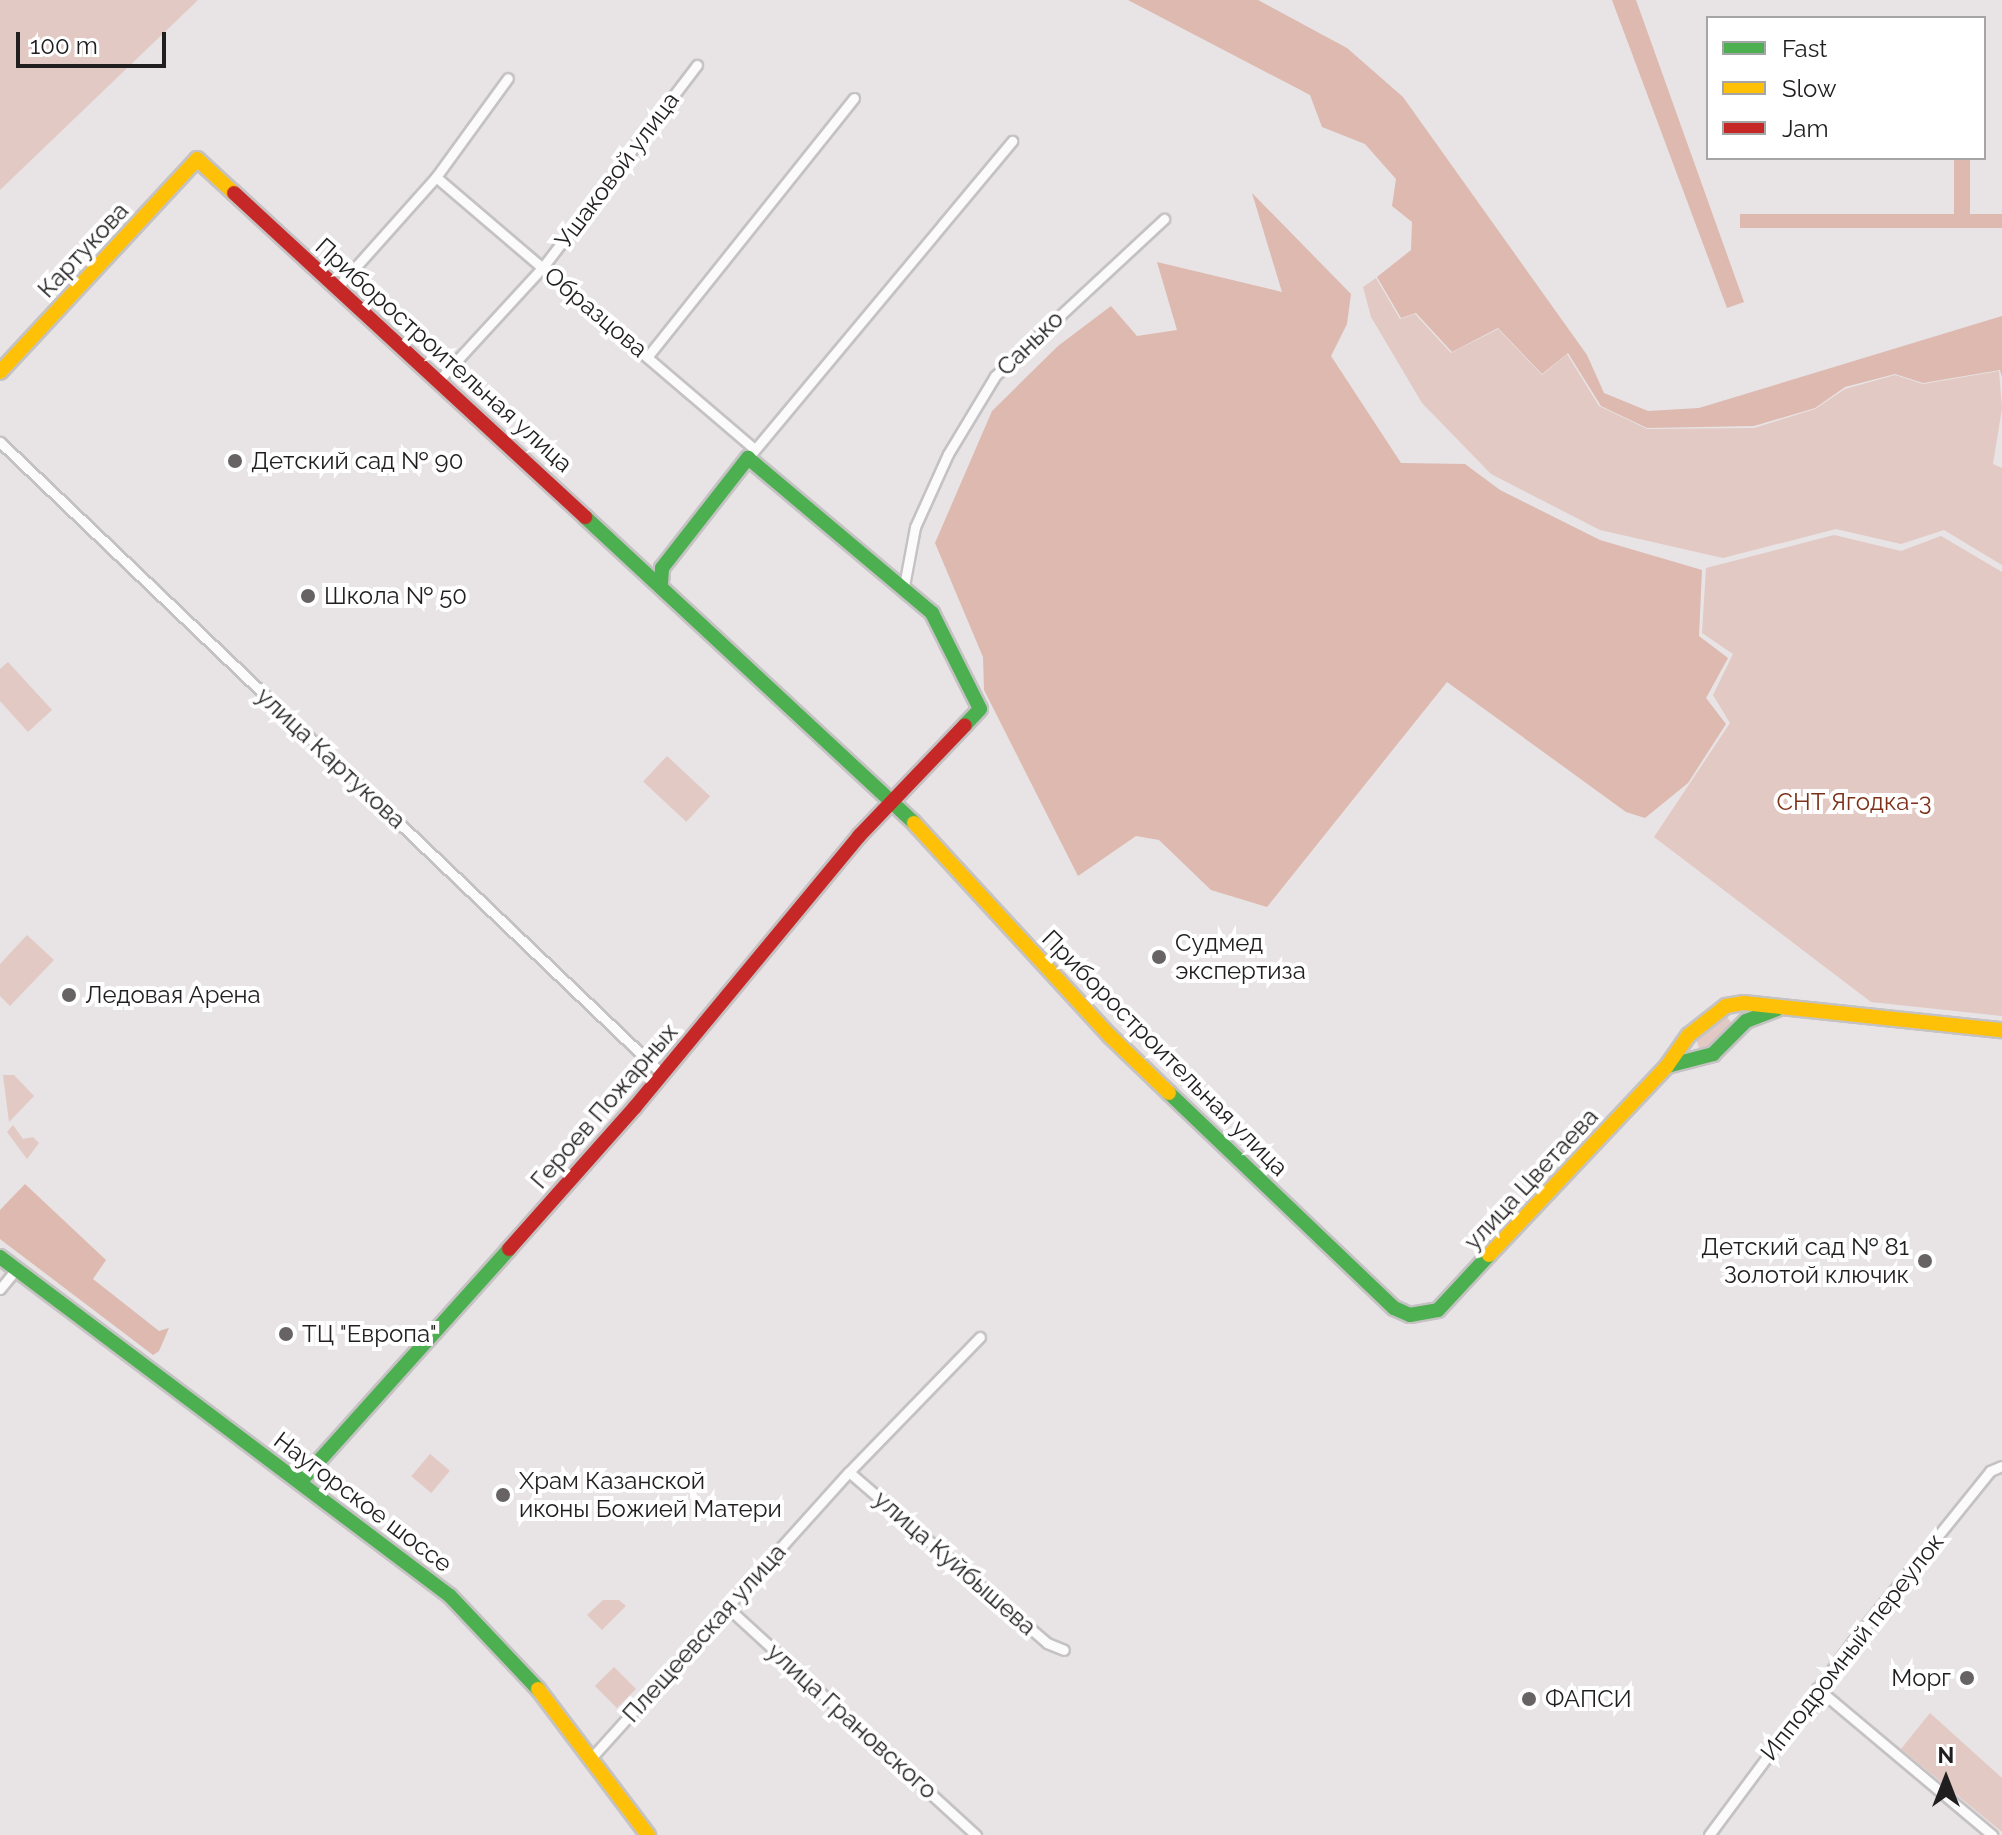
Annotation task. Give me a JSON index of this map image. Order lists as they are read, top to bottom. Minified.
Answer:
{"streets":{"main road":["Картукова","Приборостроительная улица","Героев Пожарных","улица Цветаева","Наугорское шоссе"],"street":["Ушаковой улица","Образцова","Санько","улица Картукова","улица Куйбышева","Плещеевская улица","Ипподромный переулок","улица Грановского"]},"crossings":[["Ушаковой улица","Образцова"],["Ушаковой улица","Приборостроительная улица"],["Картукова","Приборостроительная улица"],["Приборостроительная улица","Героев Пожарных"],["Приборостроительная улица","улица Цветаева"],["улица Картукова","Героев Пожарных"],["Героев Пожарных","Наугорское шоссе"],["Наугорское шоссе","Плещеевская улица"],["улица Куйбышева","Плещеевская улица"],["Плещеевская улица","улица Грановского"]],"parks":["СНТ Ягодка-3"],"places":["Детский сад № 90","Школа № 50","Судмед экспертиза","Ледовая Арена","Детский сад № 81 Золотой ключик","ТЦ \"Европа\"","Храм Казанской иконы Божией Матери","Морг","ФАПСИ"],"legend":["Fast","Slow","Jam"],"scale_bar":"100 m","north":"top"}
